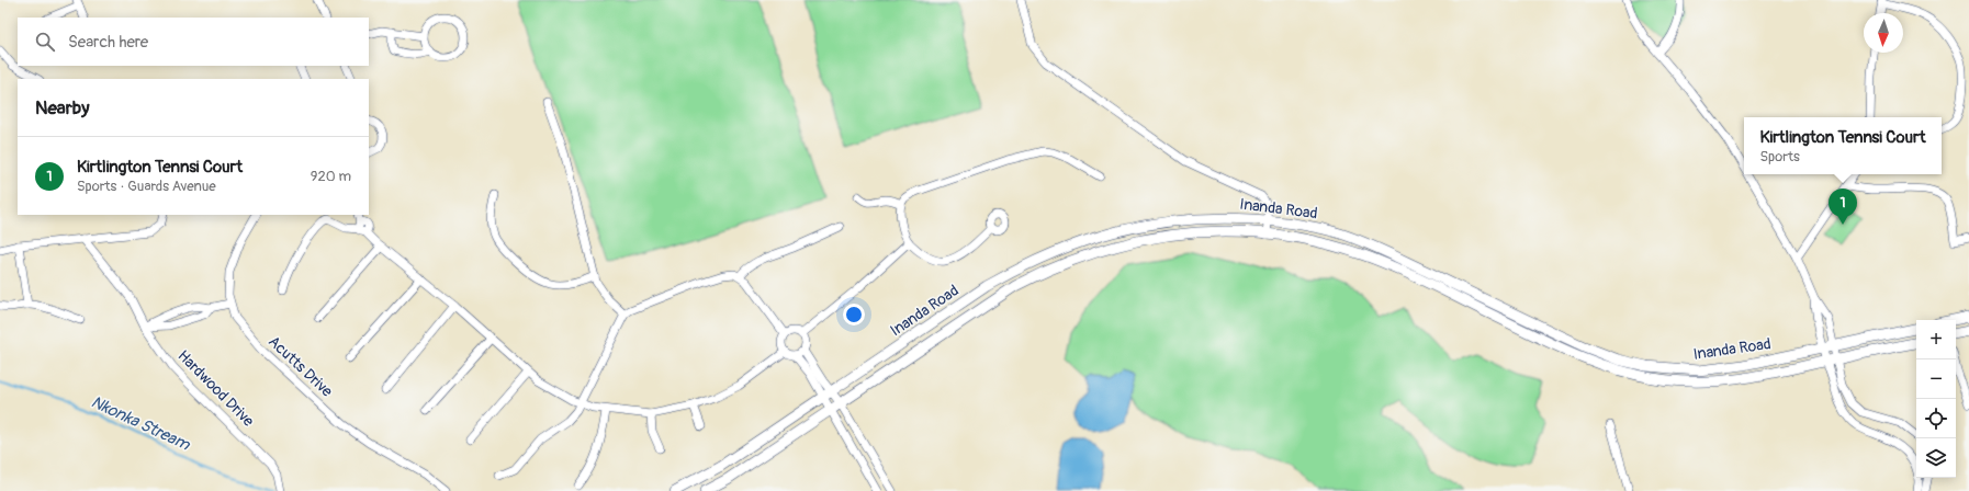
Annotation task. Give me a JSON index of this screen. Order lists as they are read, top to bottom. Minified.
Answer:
{"streets":{"main road":["Inanda Road"],"street":["Acutts Drive","Hardwood Drive"]},"water":["Nkonka Stream"],"north":"bottom","page":{"search":"Search here","heading":"Nearby","popup":["Kirtlington Tennsi Court","Sports"],"list":[{"mark":"1","name":"Kirtlington Tennsi Court","note":"Sports · Guards Avenue","value":"920 m"}],"pins":"1","map_buttons":["+","−"]}}
